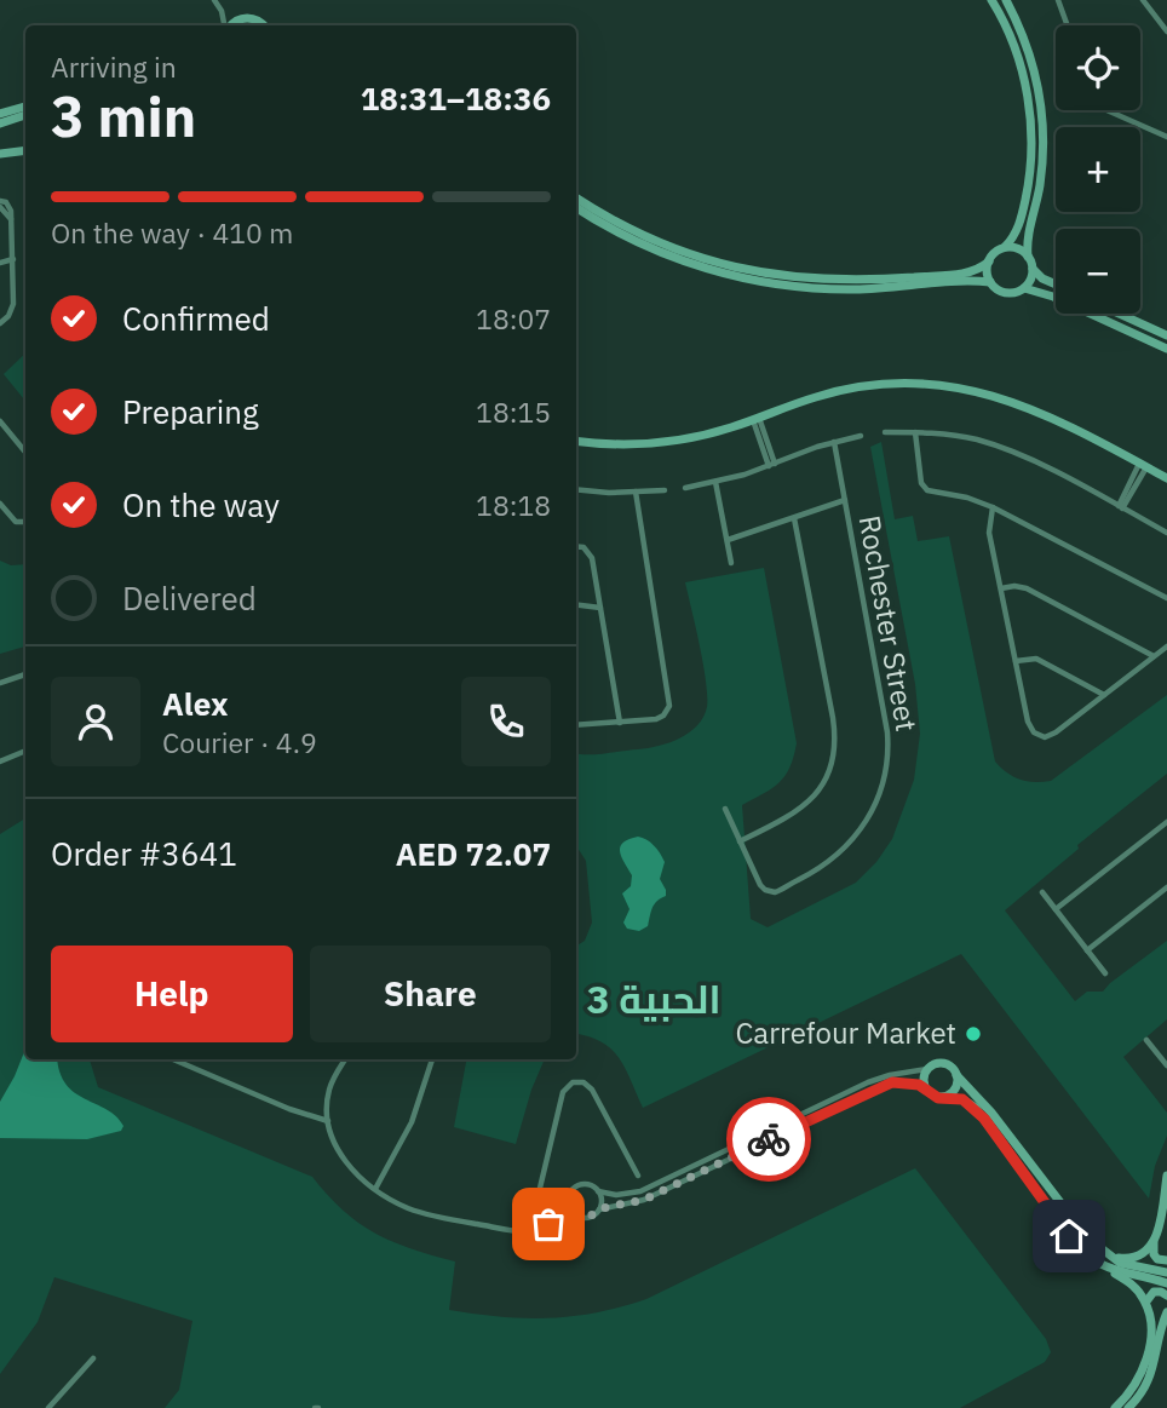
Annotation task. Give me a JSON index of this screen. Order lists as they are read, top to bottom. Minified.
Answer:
{"streets":{"street":["Rochester Street"]},"districts":["الحبية 3"],"places":["Carrefour Market"],"page":{"map_buttons":["+","−"],"heading":["3 min","Arriving in","18:31–18:36"],"panel":["Alex","Courier · 4.9","Order #3641","AED 72.07"],"bar":"On the way · 410 m","list":[["Confirmed","18:07"],["Preparing","18:15"],["On the way","18:18"],"Delivered"],"buttons":["Help","Share"]}}
